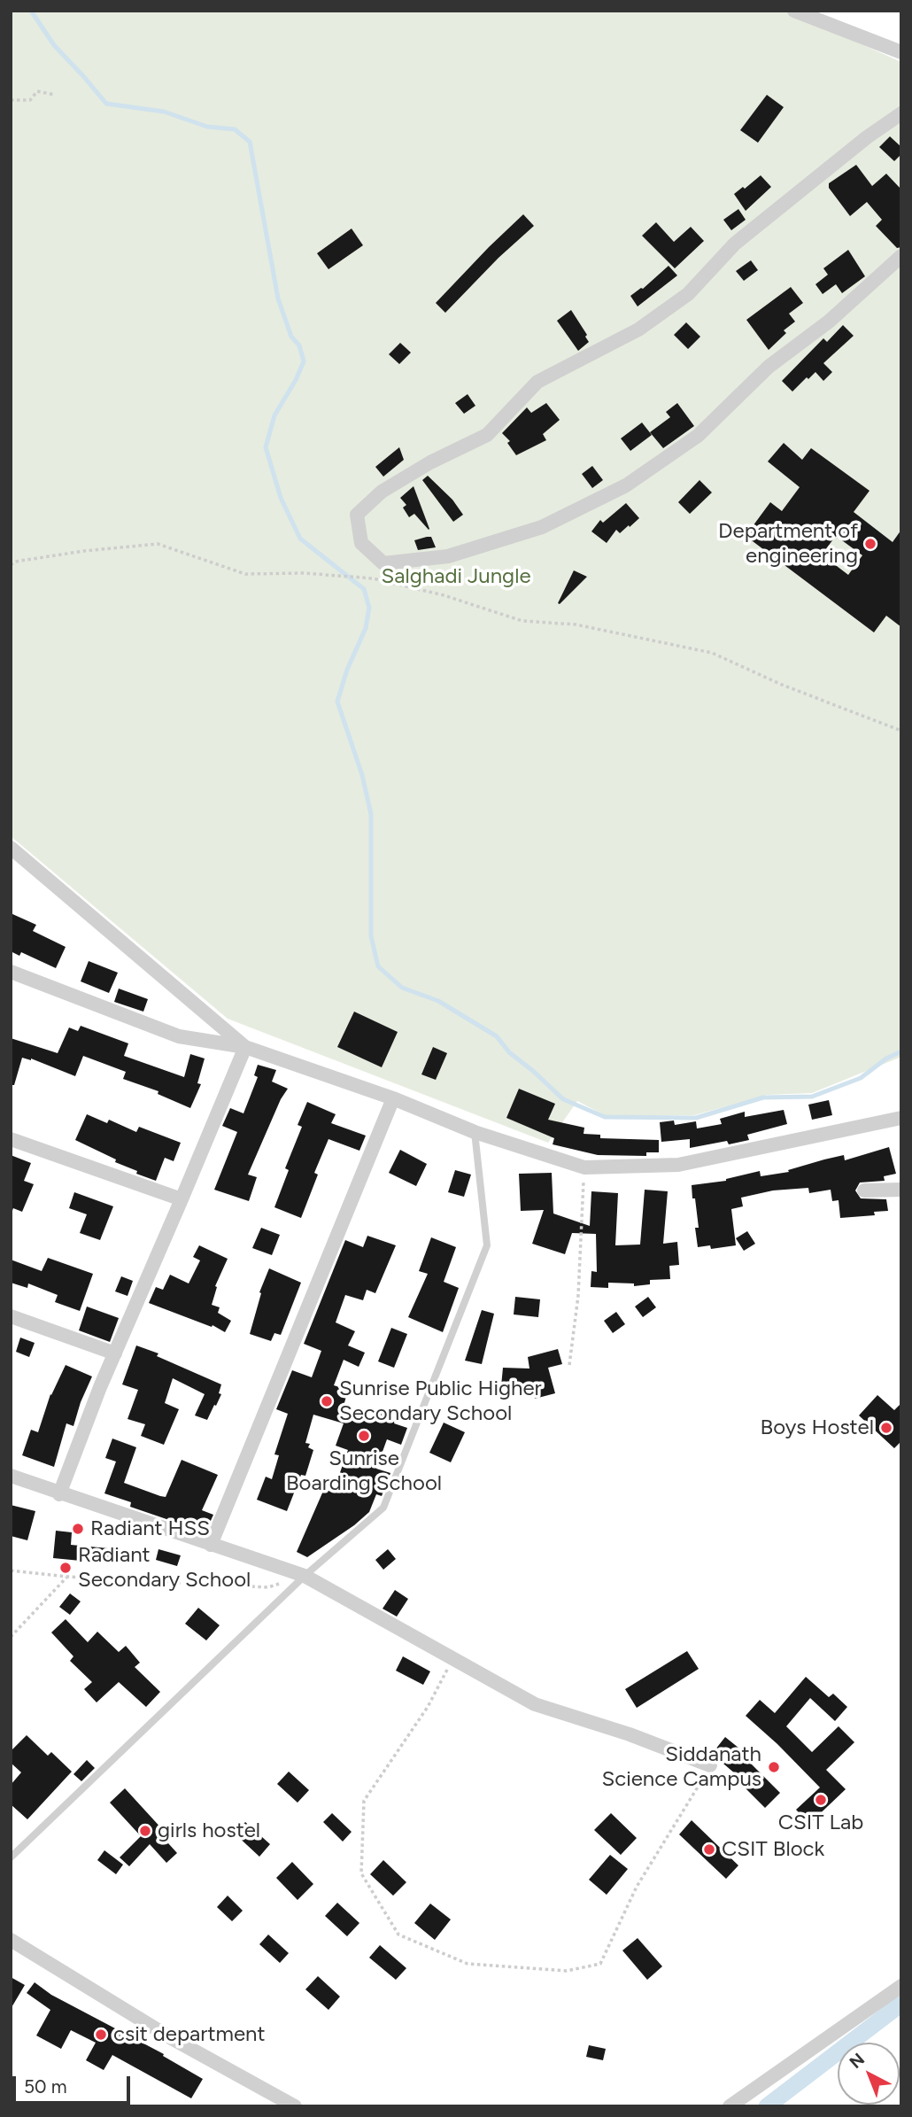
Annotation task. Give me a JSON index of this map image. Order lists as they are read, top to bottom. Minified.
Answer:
{"parks":["Salghadi Jungle"],"places":["Department of engineering","Sunrise Public Higher Secondary School","Boys Hostel","Sunrise Boarding School","Radiant HSS","Radiant Secondary School","Siddanath Science Campus","CSIT Lab","girls hostel","CSIT Block","csit department"],"scale_bar":"50 m","north":"top left"}
